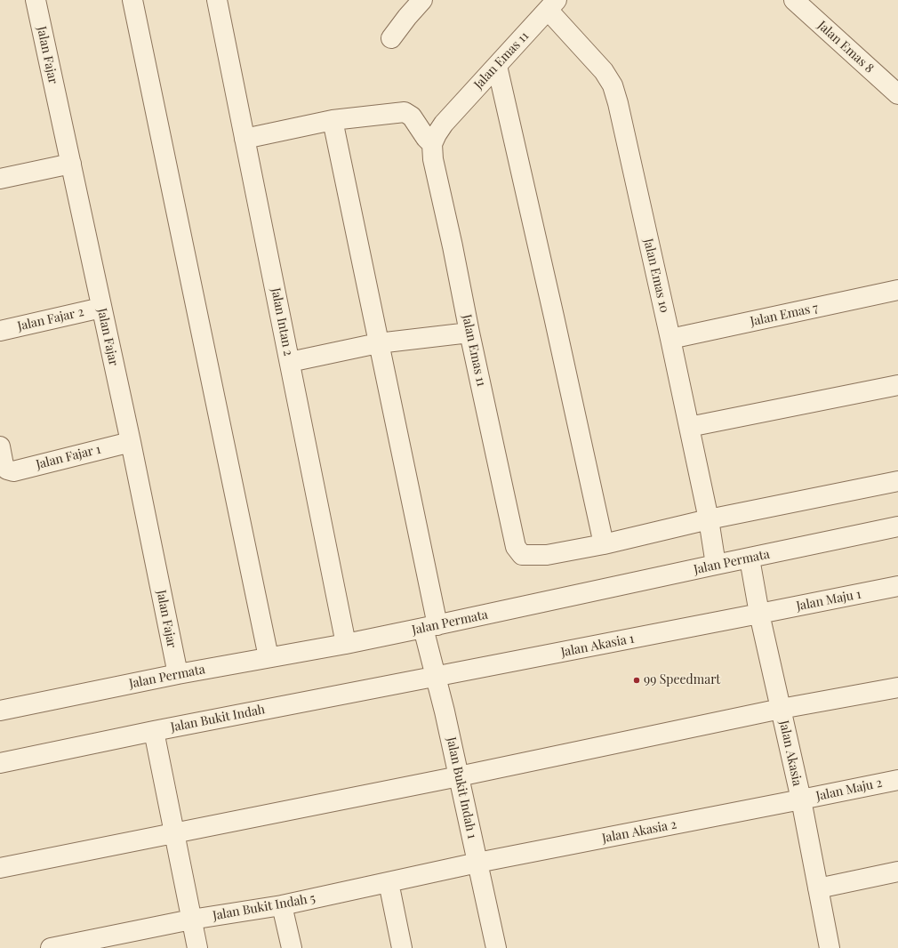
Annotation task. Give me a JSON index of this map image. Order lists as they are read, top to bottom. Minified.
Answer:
{"streets":{"street":["Jalan Emas 8","Jalan Fajar","Jalan Emas 11","Jalan Emas 10","Jalan Emas 7","Jalan Fajar 2","Jalan Intan 2","Jalan Fajar 1","Jalan Permata","Jalan Maju 1","Jalan Akasia 1","Jalan Bukit Indah","Jalan Akasia","Jalan Bukit Indah 1","Jalan Maju 2","Jalan Akasia 2","Jalan Bukit Indah 5"]},"crossings":[["Jalan Fajar","Jalan Fajar 2"],["Jalan Fajar","Jalan Fajar 1"],["Jalan Fajar","Jalan Permata"],["Jalan Emas 11","Jalan Emas 10"],["Jalan Emas 10","Jalan Emas 7"],["Jalan Emas 10","Jalan Permata"],["Jalan Intan 2","Jalan Permata"],["Jalan Permata","Jalan Akasia"],["Jalan Permata","Jalan Bukit Indah 1"],["Jalan Maju 1","Jalan Akasia 1"],["Jalan Maju 1","Jalan Akasia"],["Jalan Akasia 1","Jalan Bukit Indah"],["Jalan Akasia 1","Jalan Akasia"],["Jalan Akasia 1","Jalan Bukit Indah 1"],["Jalan Bukit Indah","Jalan Bukit Indah 1"],["Jalan Akasia","Jalan Maju 2"],["Jalan Akasia","Jalan Akasia 2"],["Jalan Bukit Indah 1","Jalan Akasia 2"],["Jalan Bukit Indah 1","Jalan Bukit Indah 5"],["Jalan Maju 2","Jalan Akasia 2"],["Jalan Akasia 2","Jalan Bukit Indah 5"]],"places":["99 Speedmart"]}
